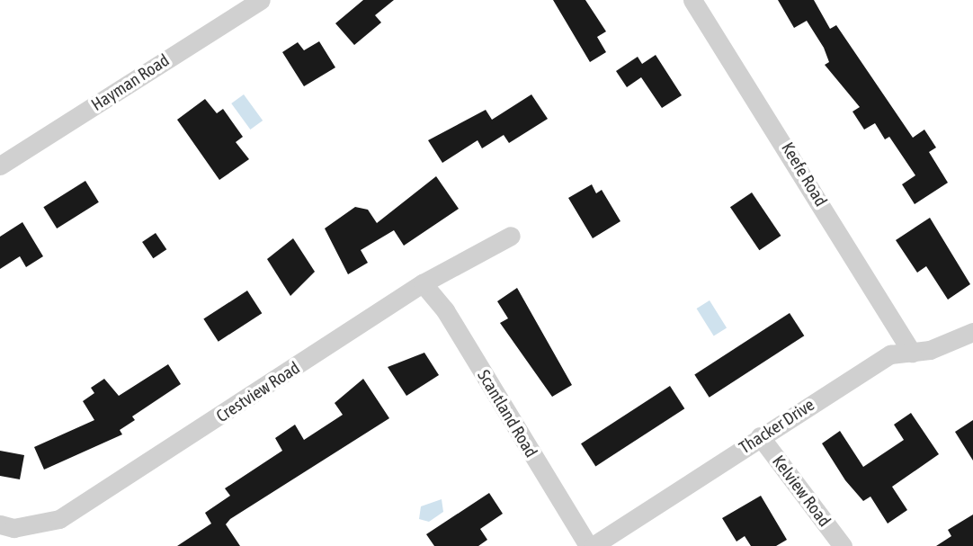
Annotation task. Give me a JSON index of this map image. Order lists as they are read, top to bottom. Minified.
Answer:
{"streets":{"street":["Hayman Road","Keefe Road","Crestview Road","Scantland Road","Thacker Drive","Kelview Road"]},"crossings":[["Keefe Road","Thacker Drive"],["Crestview Road","Scantland Road"],["Scantland Road","Thacker Drive"],["Thacker Drive","Kelview Road"]]}
